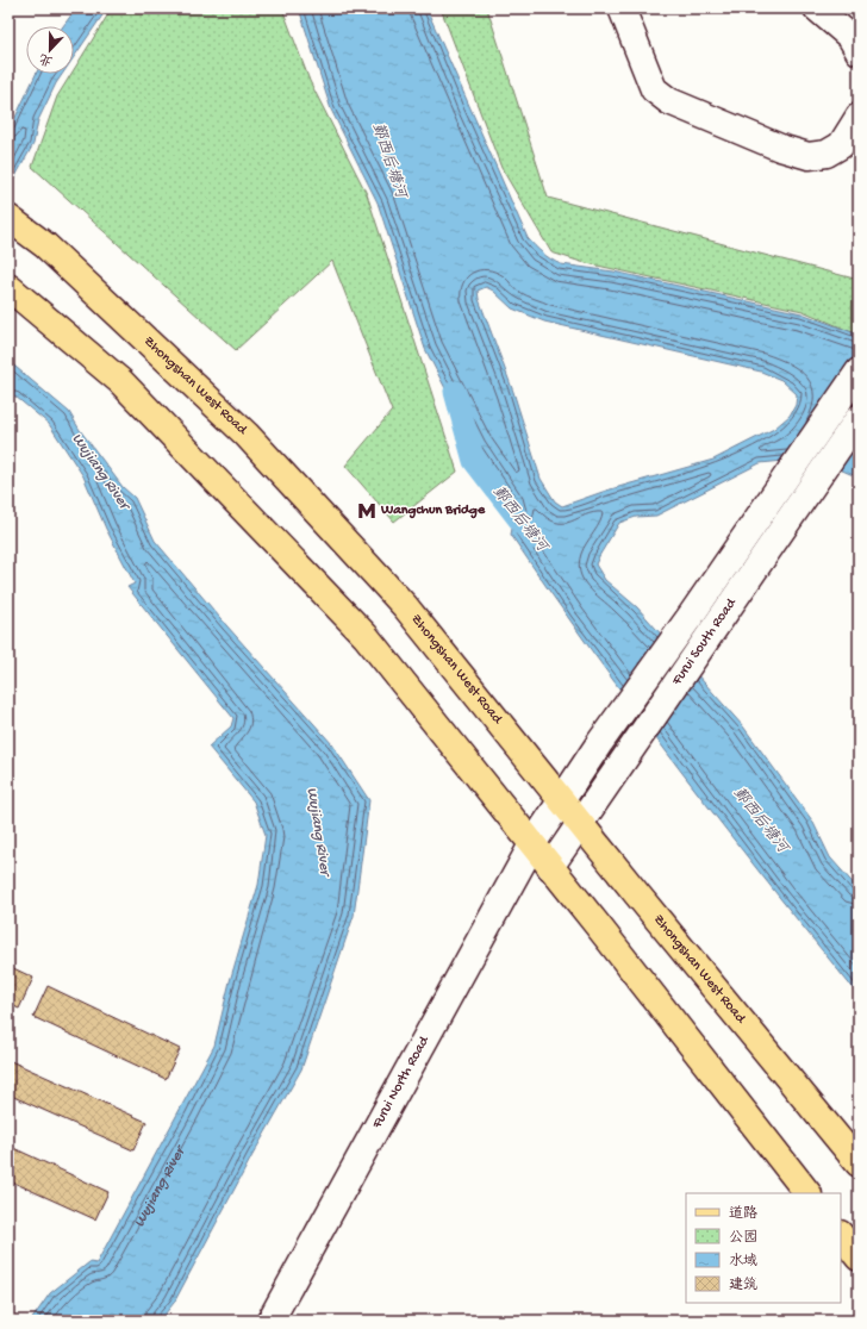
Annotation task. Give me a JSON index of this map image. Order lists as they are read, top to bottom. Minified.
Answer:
{"streets":{"main road":["Zhongshan West Road"],"street":["Furui South Road","Furui North Road"]},"crossings":[["Zhongshan West Road","Furui South Road"]],"water":["鄞西后塘河","Wujiang River"],"places":{"metro station":["Wangchun Bridge"]},"legend":["道路","公园","水域","建筑"],"north":"bottom"}
